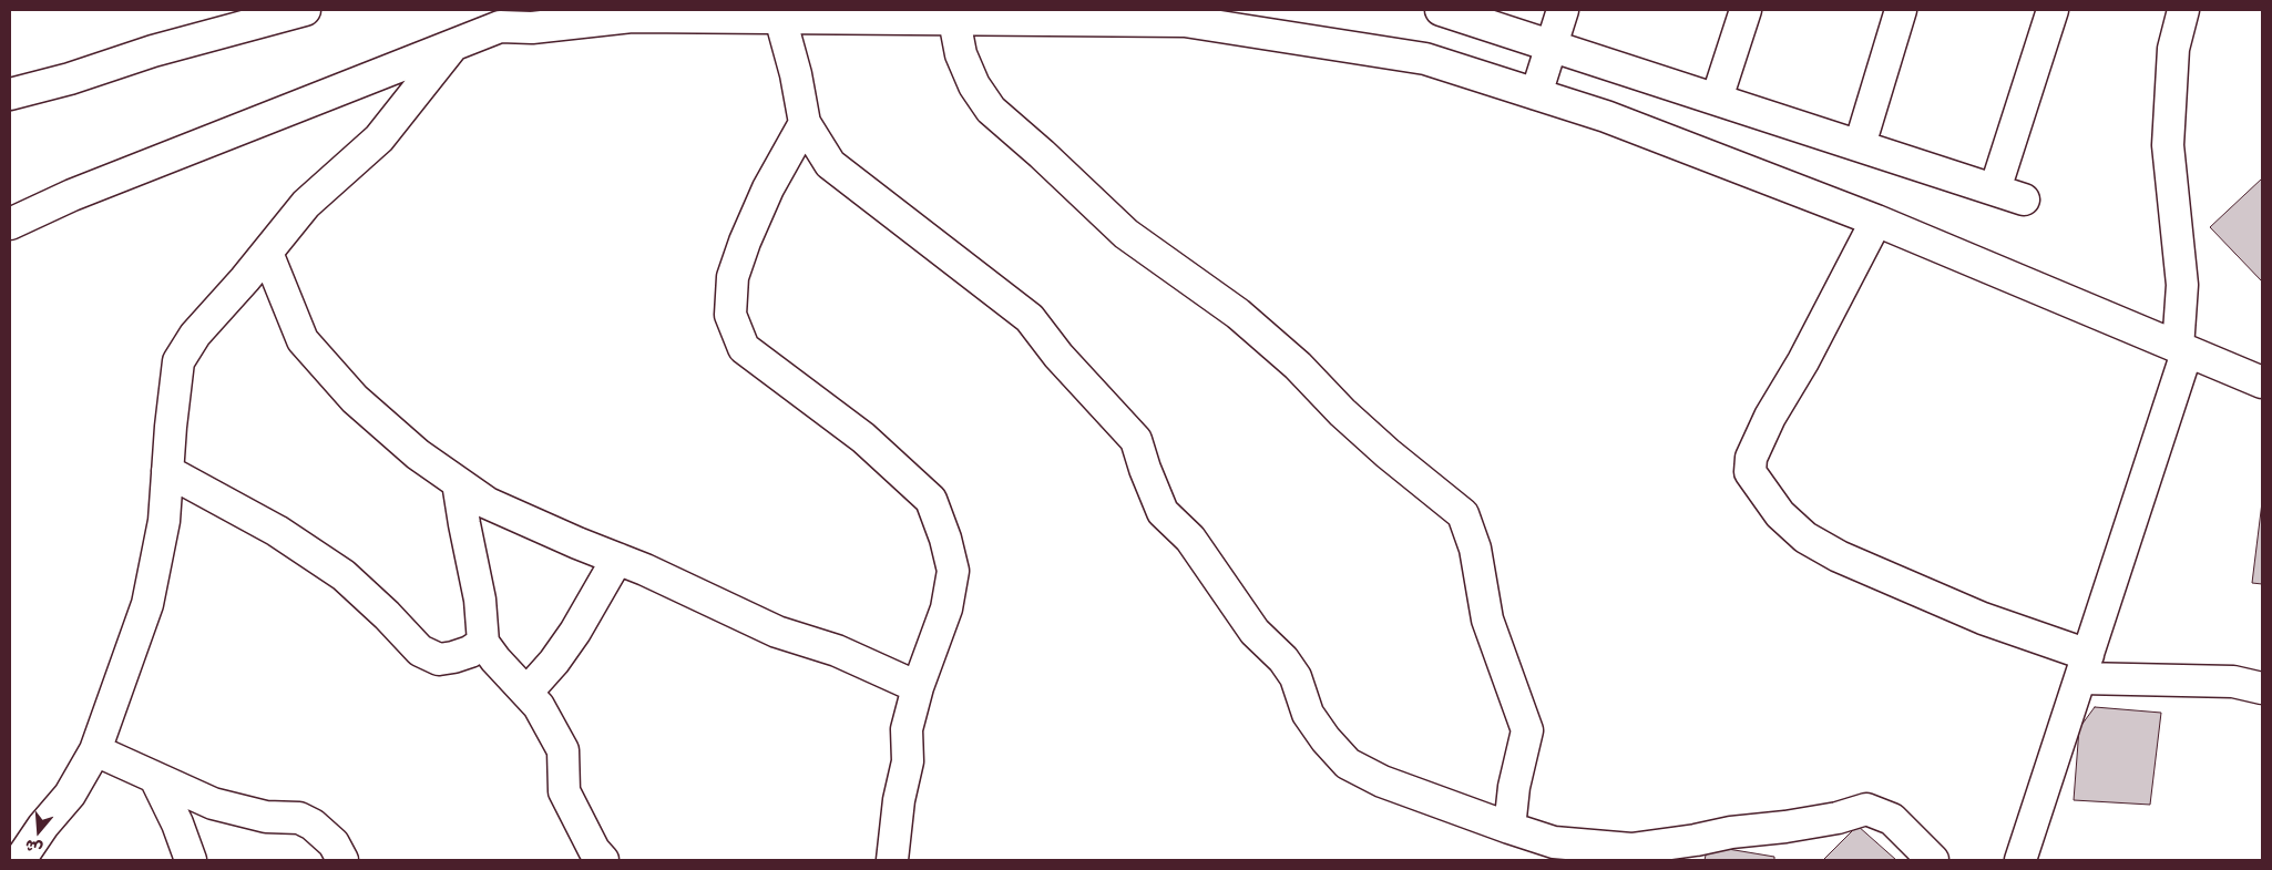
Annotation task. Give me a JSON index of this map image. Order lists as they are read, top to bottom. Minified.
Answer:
{"north":"bottom"}
